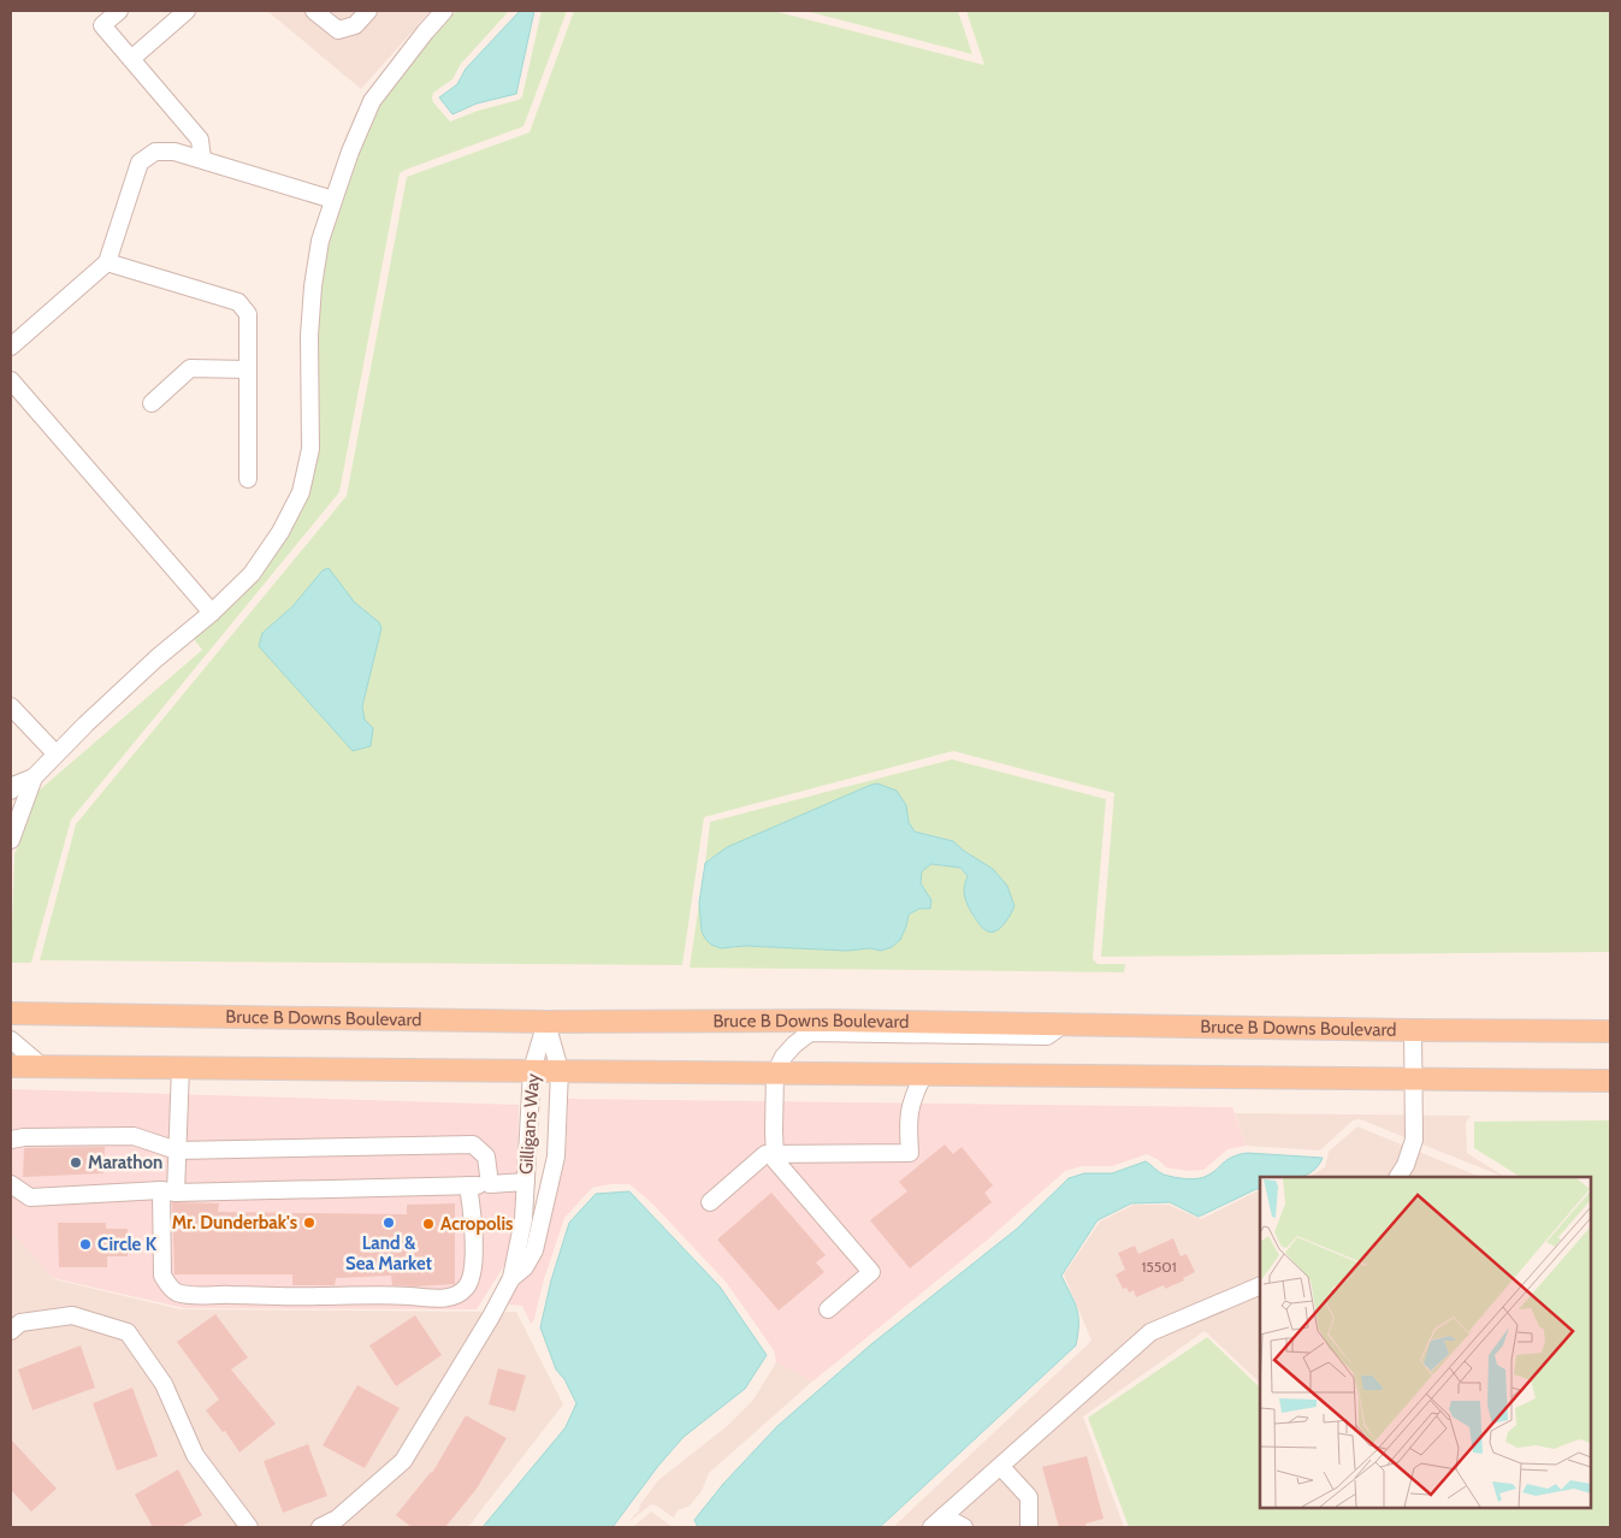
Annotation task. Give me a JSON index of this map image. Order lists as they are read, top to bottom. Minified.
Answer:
{"streets":{"main road":["Bruce B Downs Boulevard"],"street":["Gilligans Way"]},"crossings":[["Bruce B Downs Boulevard","Gilligans Way"]],"places":["Marathon","Mr. Dunderbak's","Land & Sea Market","Acropolis","Circle K"],"house_numbers":["15501"]}
